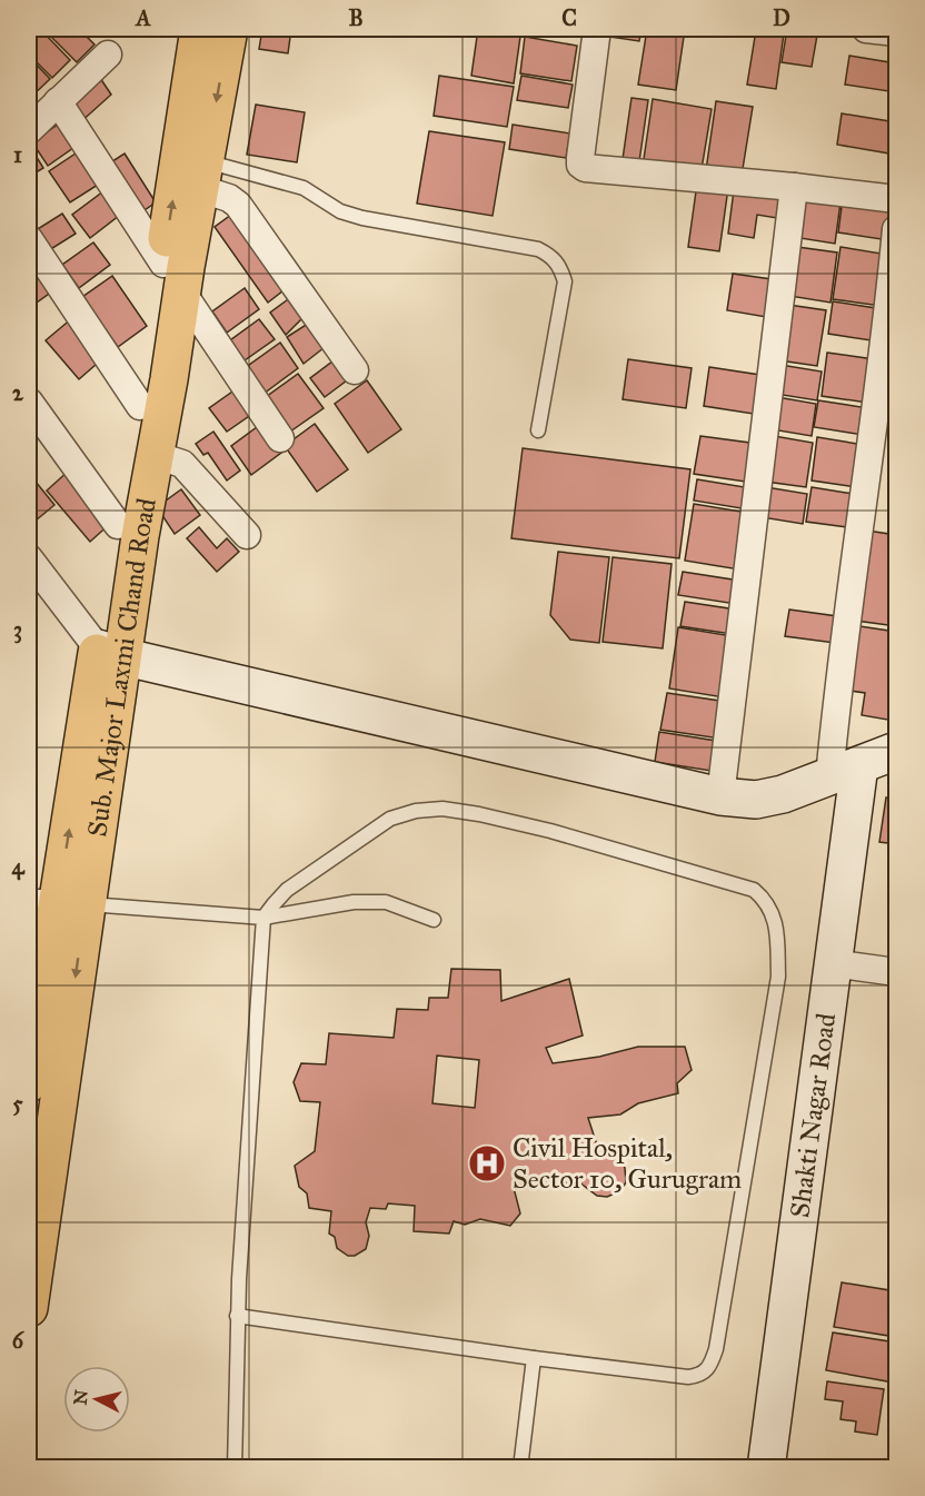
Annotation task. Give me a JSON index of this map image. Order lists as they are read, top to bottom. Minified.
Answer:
{"streets":{"main road":["Sub. Major Laxmi Chand Road"],"street":["Shakti Nagar Road"]},"places":{"hospital":["Civil Hospital, Sector 10, Gurugram"]},"north":"left","grid":{"columns":["A","B","C","D"],"rows":["1","2","3","4","5","6"]}}
